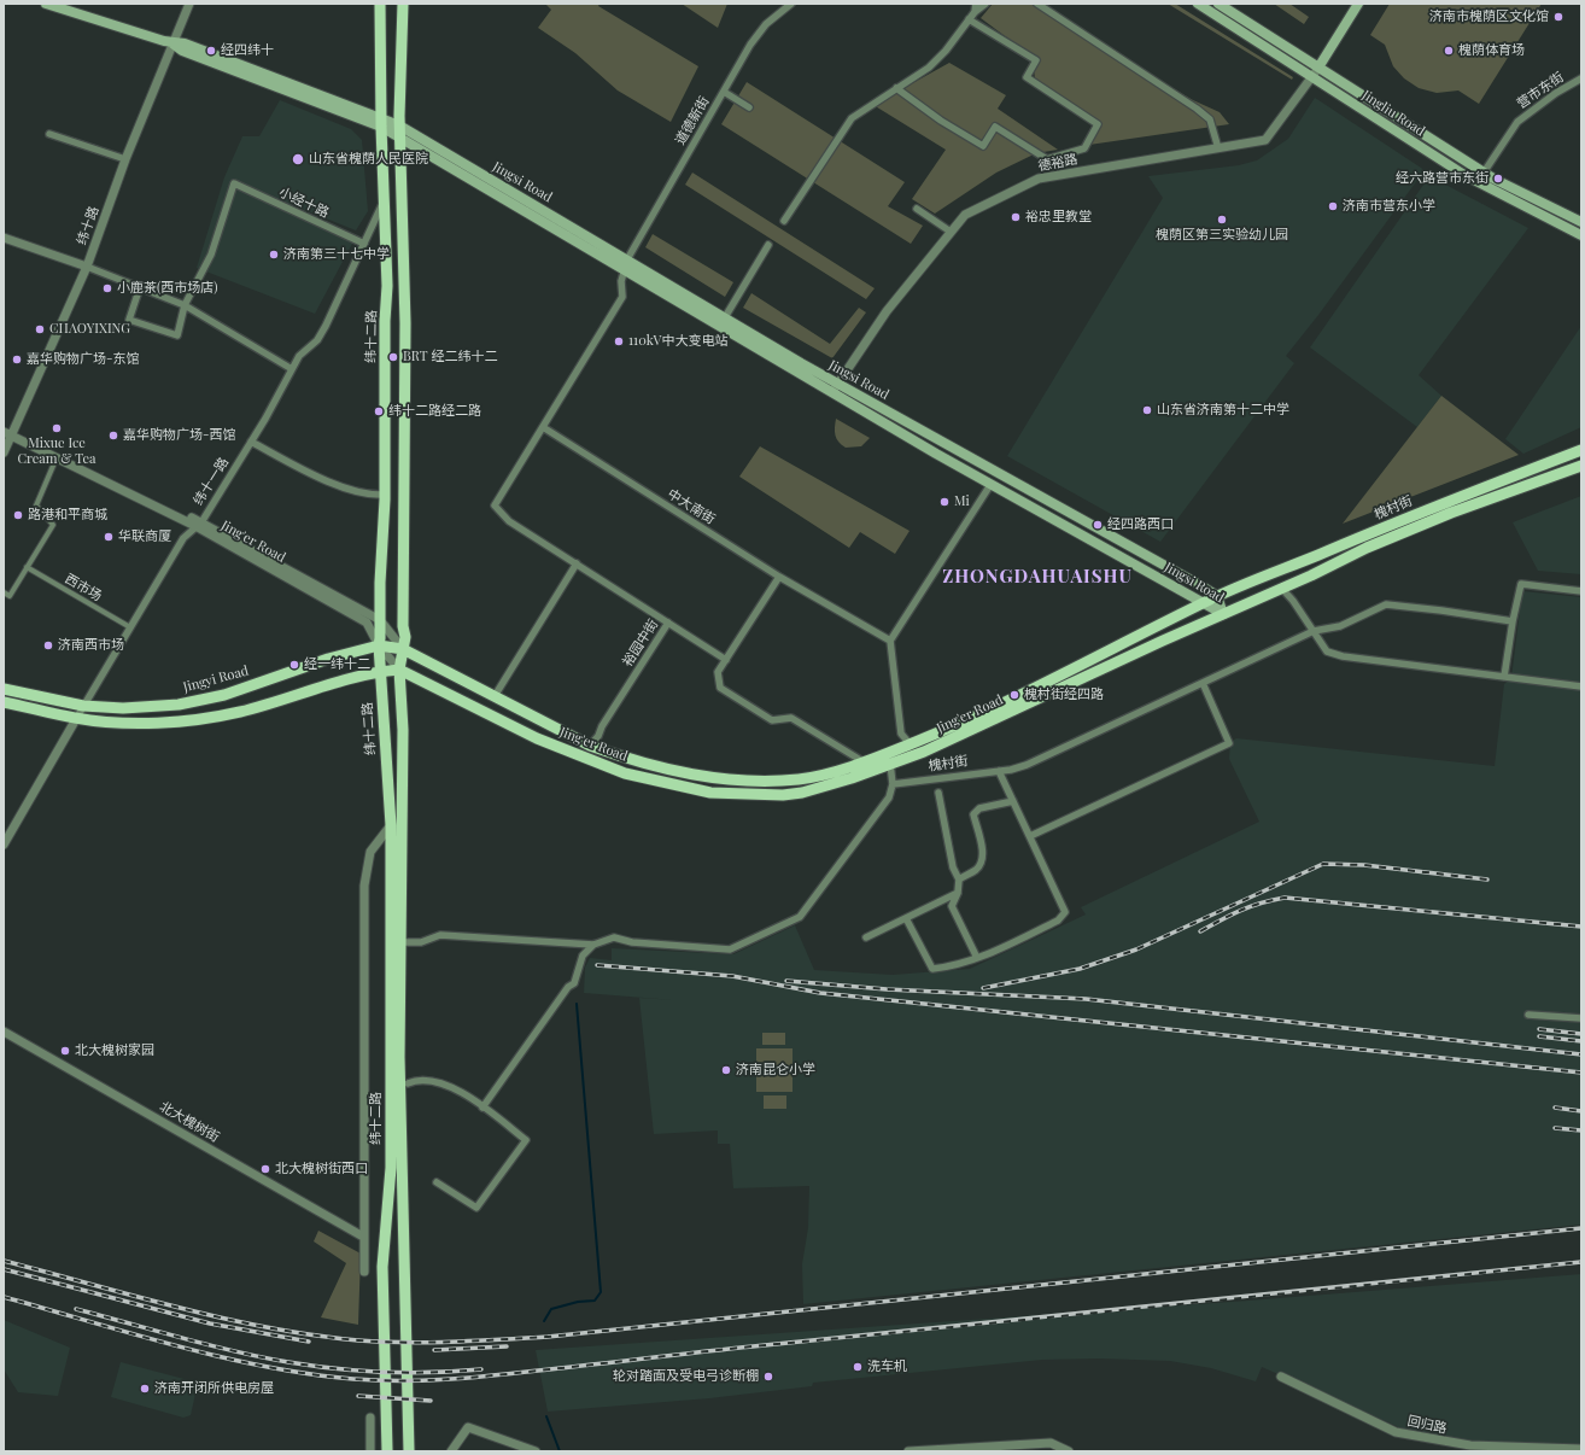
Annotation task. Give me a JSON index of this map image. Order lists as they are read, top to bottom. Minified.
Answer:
{"streets":{"main road":["Jingliu Road","Jingsi Road","纬十二路","槐村街","Jing'er Road","Jingyi Road"],"street":["营市东街","道德新街","德裕路","小经十路","纬十路","纬十一路","中大南街","西市场","裕园中街","北大槐树街","回归路"]},"crossings":[["营市东街","Jingliu Road"],["Jingliu Road","德裕路"],["道德新街","Jingsi Road"],["德裕路","Jingsi Road"],["Jingsi Road","纬十路"],["Jingsi Road","纬十二路"],["Jingsi Road","槐村街"],["Jingsi Road","Jing'er Road"],["小经十路","纬十一路"],["纬十路","Jing'er Road"],["纬十二路","纬十一路"],["纬十二路","Jing'er Road"],["纬十二路","Jingyi Road"],["纬十一路","Jing'er Road"],["纬十一路","西市场"],["纬十一路","Jingyi Road"],["槐村街","Jing'er Road"],["Jing'er Road","裕园中街"],["Jing'er Road","Jingyi Road"]],"districts":["ZHONGDAHUAISHU"],"places":["济南市槐荫区文化馆","经四纬十","槐荫体育场","山东省槐荫人民医院","经六路营市东街","济南市营东小学","裕忠里教堂","槐荫区第三实验幼儿园","济南第三十七中学","小鹿茶(西市场店)","CHAOYIXING","110kV中大变电站","BRT 经二纬十二","嘉华购物广场-东馆","山东省济南第十二中学","纬十二路经二路","Mixue Ice Cream & Tea","嘉华购物广场-西馆","Mi","路港和平商城","经四路西口","华联商厦","济南西市场","经一纬十二","槐村街经四路","北大槐树家园","济南昆仑小学","北大槐树街西口","洗车机","轮对踏面及受电弓诊断棚","济南开闭所供电房屋"]}
